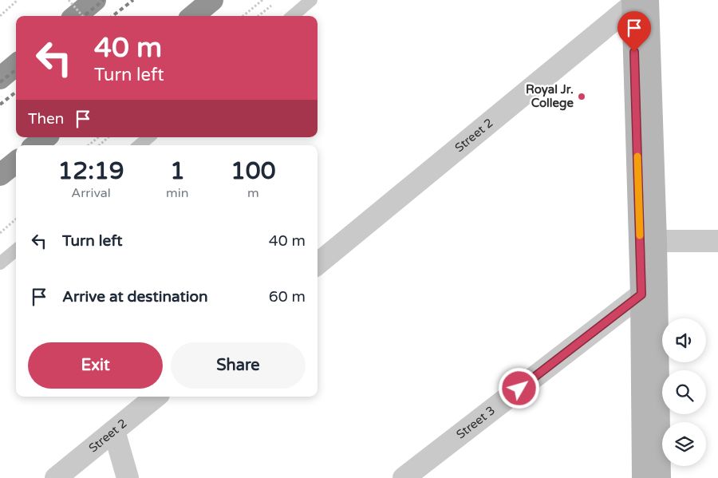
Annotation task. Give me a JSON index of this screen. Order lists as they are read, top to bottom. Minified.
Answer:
{"streets":{"street":["Street 2","Street 3"]},"places":["Royal Jr. College"],"page":{"turn":["40 m","Turn left"],"then":"Then","eta":["12:19","Arrival","1","min","100","m"],"list":[{"name":"Turn left","value":"40 m"},{"name":"Arrive at destination","value":"60 m"}],"buttons":["Exit","Share"]}}
